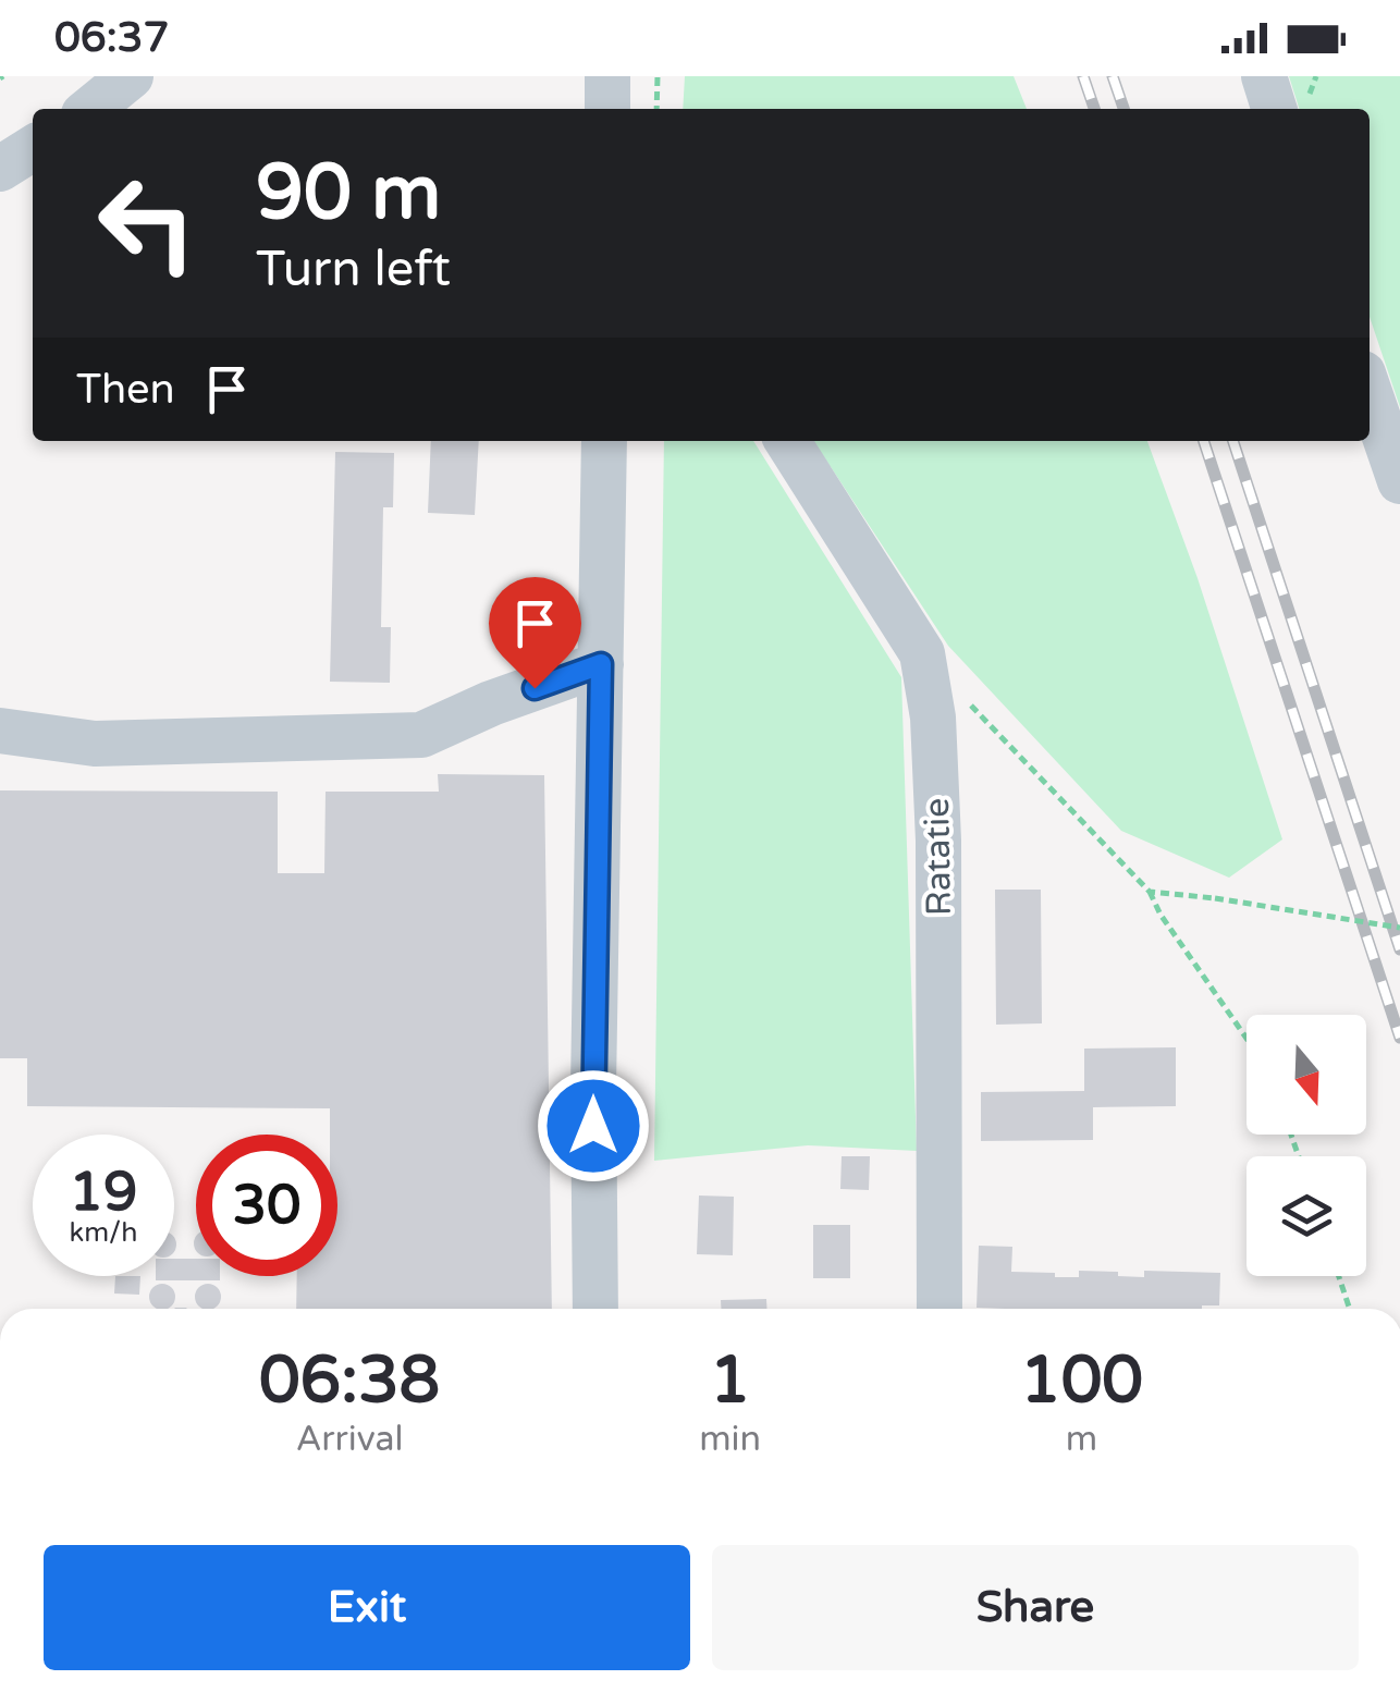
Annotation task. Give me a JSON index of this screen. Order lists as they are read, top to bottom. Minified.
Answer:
{"streets":{"street":["Ratatie"]},"north":"bottom","page":{"status":"06:37","turn":["90 m","Turn left"],"then":"Then","speed":"19 km/h","limit":"30","eta":["06:38","Arrival","1","min","100","m"],"buttons":["Exit","Share"]}}
